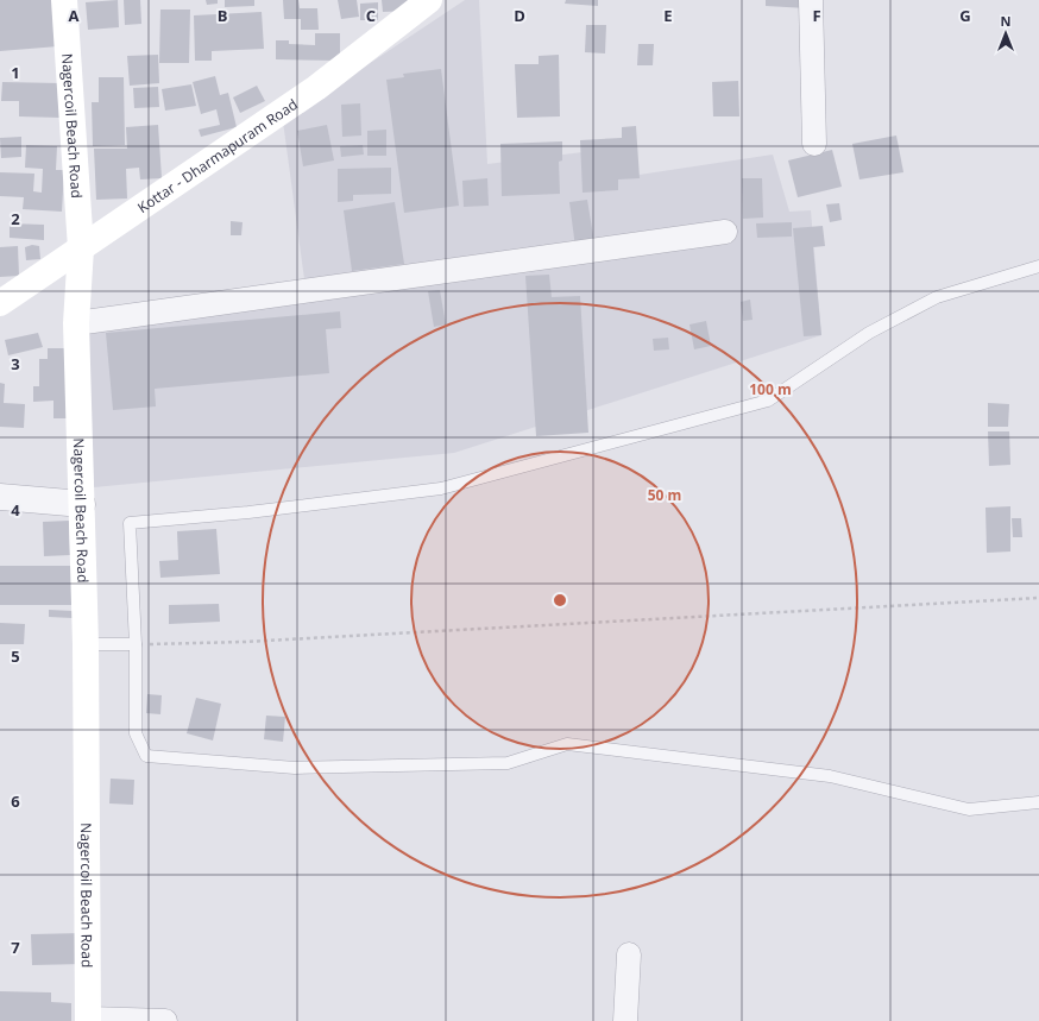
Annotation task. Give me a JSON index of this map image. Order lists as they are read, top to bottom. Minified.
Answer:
{"streets":{"main road":["Nagercoil Beach Road","Kottar - Dharmapuram Road"]},"crossings":[["Nagercoil Beach Road","Kottar - Dharmapuram Road"]],"north":"top","grid":{"columns":["A","B","C","D","E","F","G"],"rows":["1","2","3","4","5","6","7"]},"rings":["100 m","50 m"]}
